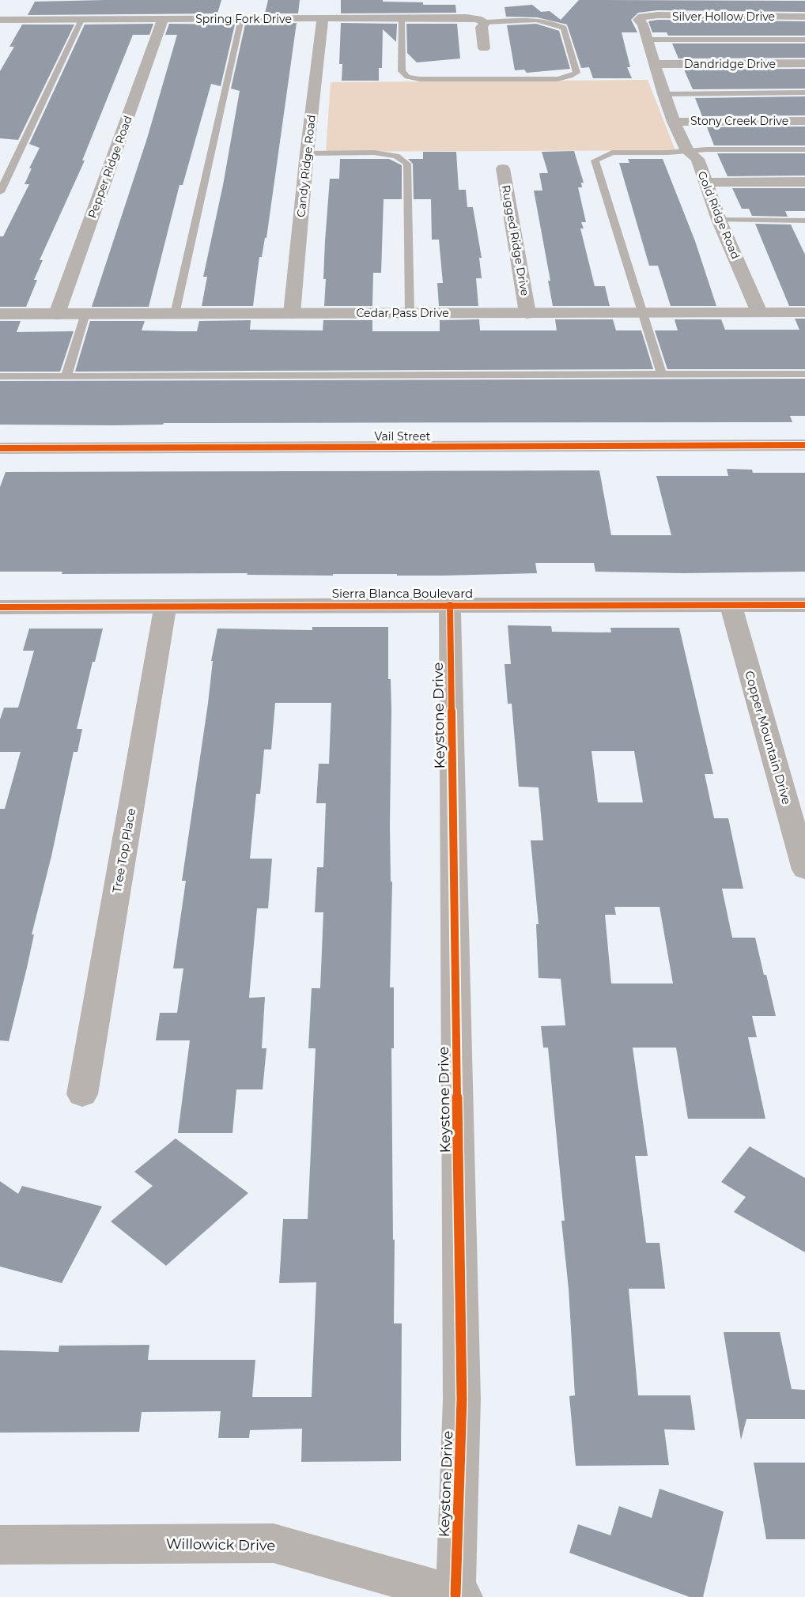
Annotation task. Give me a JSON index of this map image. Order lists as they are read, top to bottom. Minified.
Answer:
{"streets":{"street":["Silver Hollow Drive","Spring Fork Drive","Dandridge Drive","Stony Creek Drive","Candy Ridge Road","Pepper Ridge Road","Gold Ridge Road","Rugged Ridge Drive","Cedar Pass Drive","Vail Street","Sierra Blanca Boulevard","Keystone Drive","Copper Mountain Drive","Tree Top Place","Willowick Drive"]},"crossings":[["Silver Hollow Drive","Gold Ridge Road"],["Spring Fork Drive","Candy Ridge Road"],["Spring Fork Drive","Pepper Ridge Road"],["Dandridge Drive","Gold Ridge Road"],["Stony Creek Drive","Gold Ridge Road"],["Candy Ridge Road","Cedar Pass Drive"],["Pepper Ridge Road","Cedar Pass Drive"],["Gold Ridge Road","Cedar Pass Drive"],["Rugged Ridge Drive","Cedar Pass Drive"],["Sierra Blanca Boulevard","Keystone Drive"],["Sierra Blanca Boulevard","Copper Mountain Drive"],["Sierra Blanca Boulevard","Tree Top Place"],["Keystone Drive","Willowick Drive"]]}
